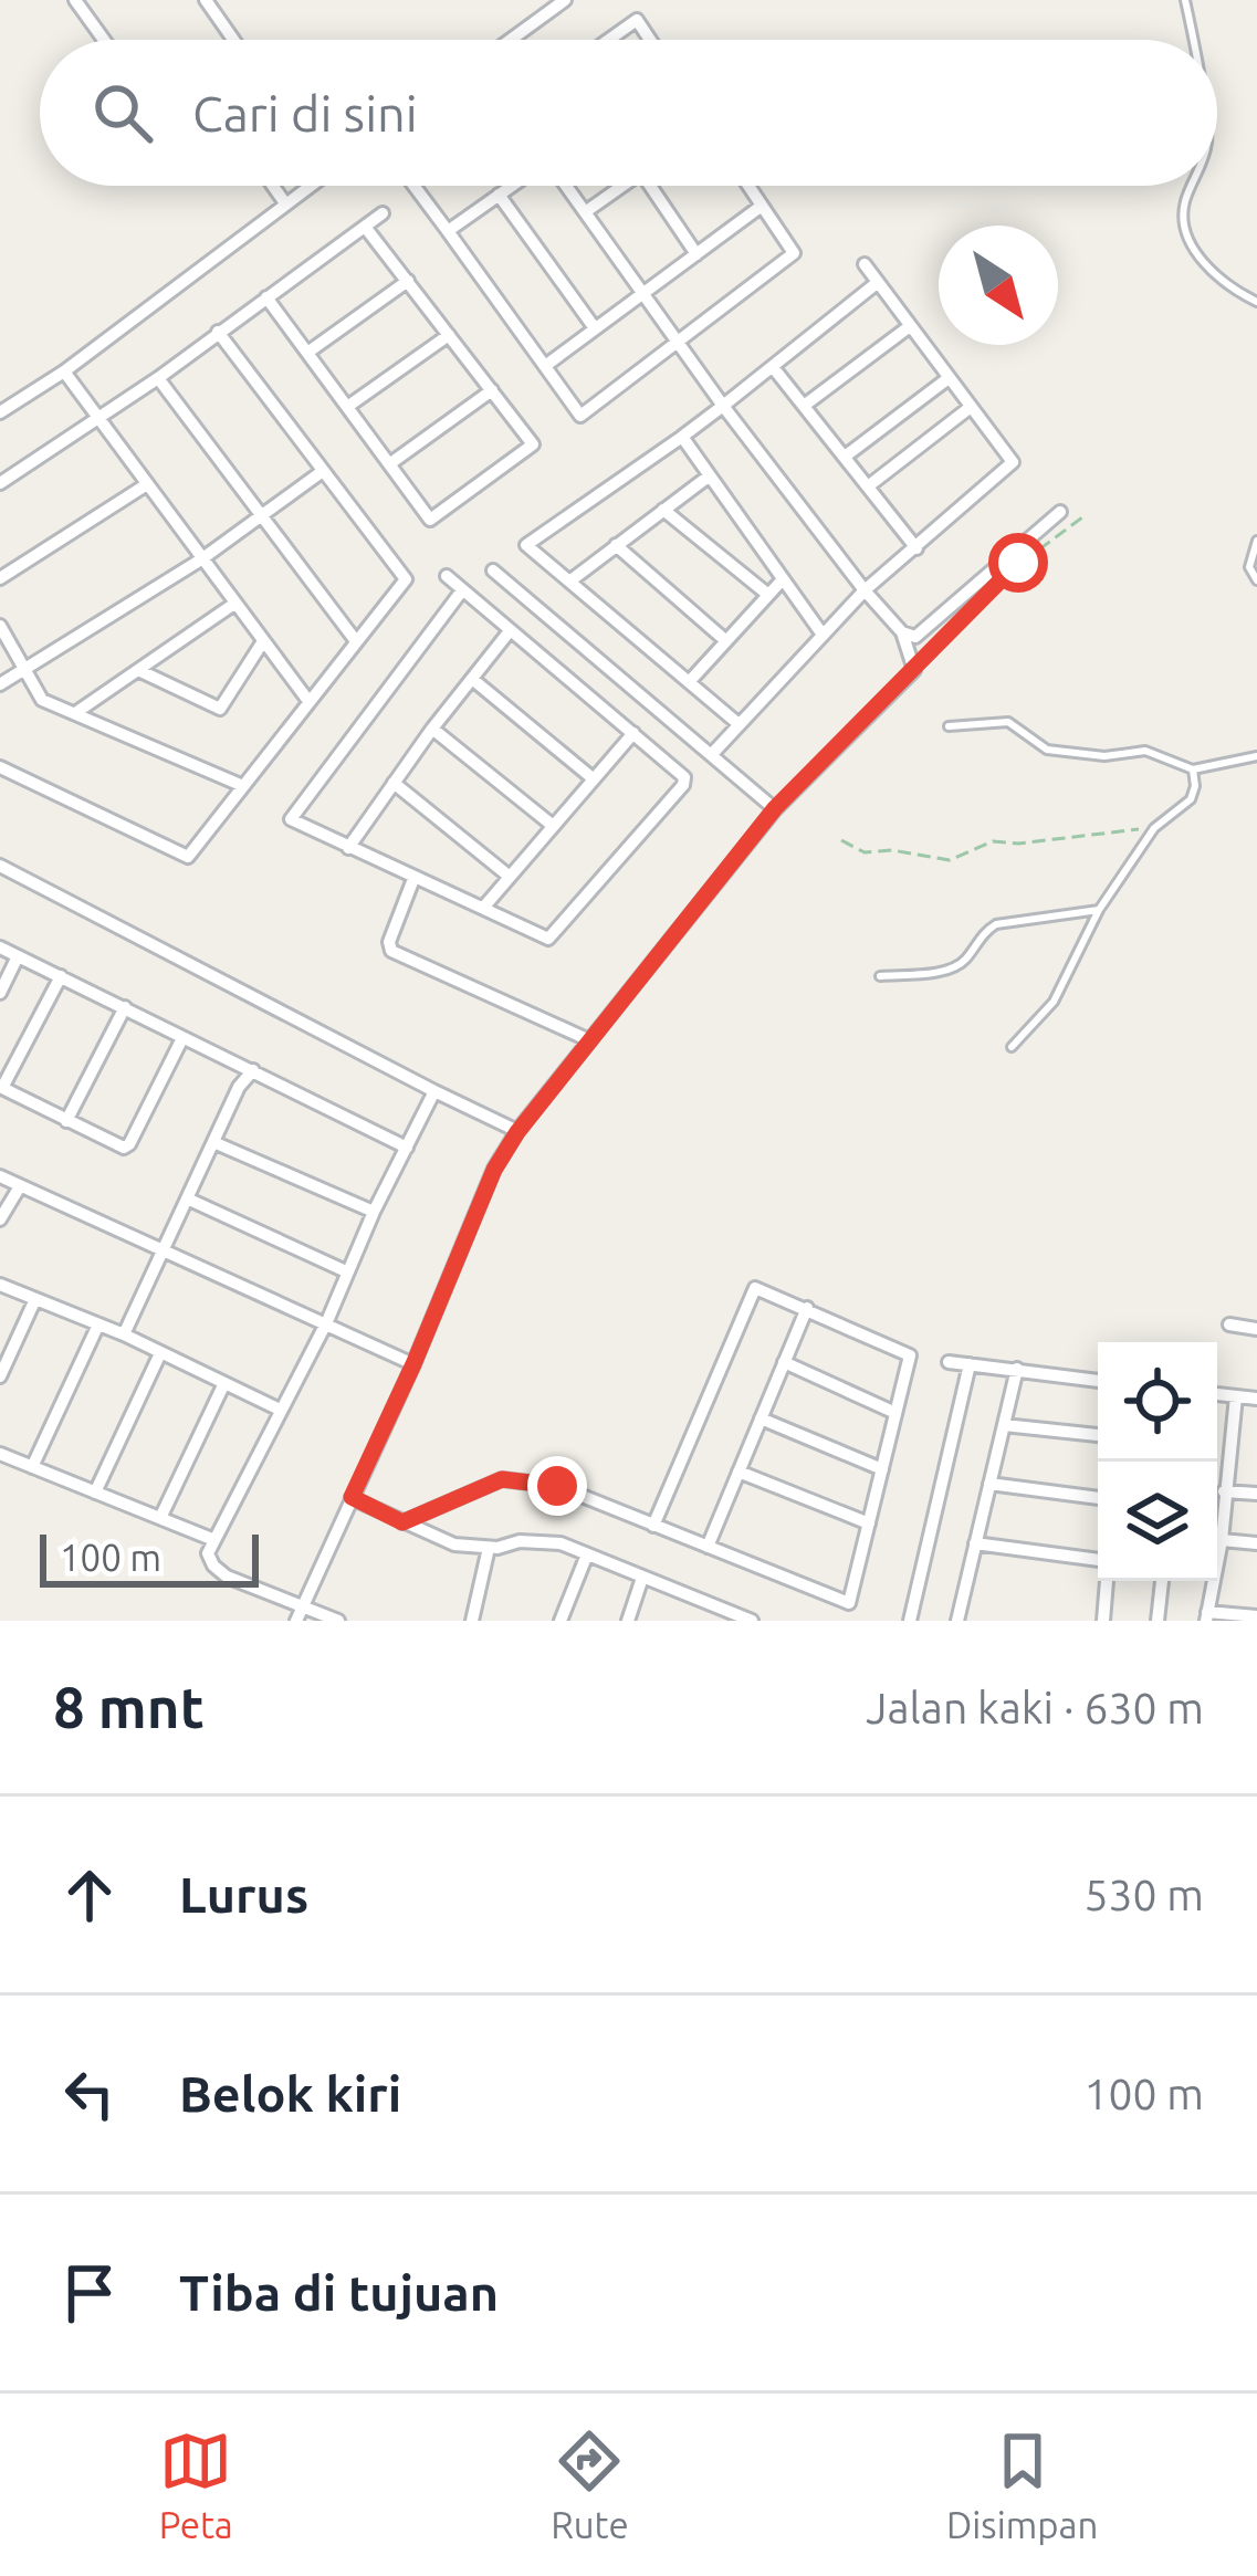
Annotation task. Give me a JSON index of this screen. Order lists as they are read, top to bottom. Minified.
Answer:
{"scale_bar":"100 m","north":"bottom right","page":{"search":"Cari di sini","scale":"100 m","heading":["8 mnt","Jalan kaki · 630 m"],"list":[["Lurus","530 m"],["Belok kiri","100 m"],"Tiba di tujuan"],"nav":["Peta","Rute","Disimpan"]}}
